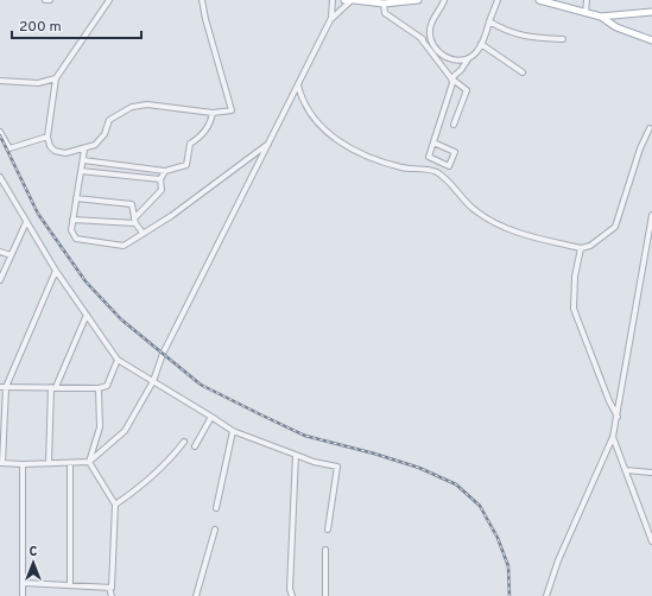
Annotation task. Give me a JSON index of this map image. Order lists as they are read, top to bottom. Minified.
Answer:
{"scale_bar":"200 m","north":"top"}
